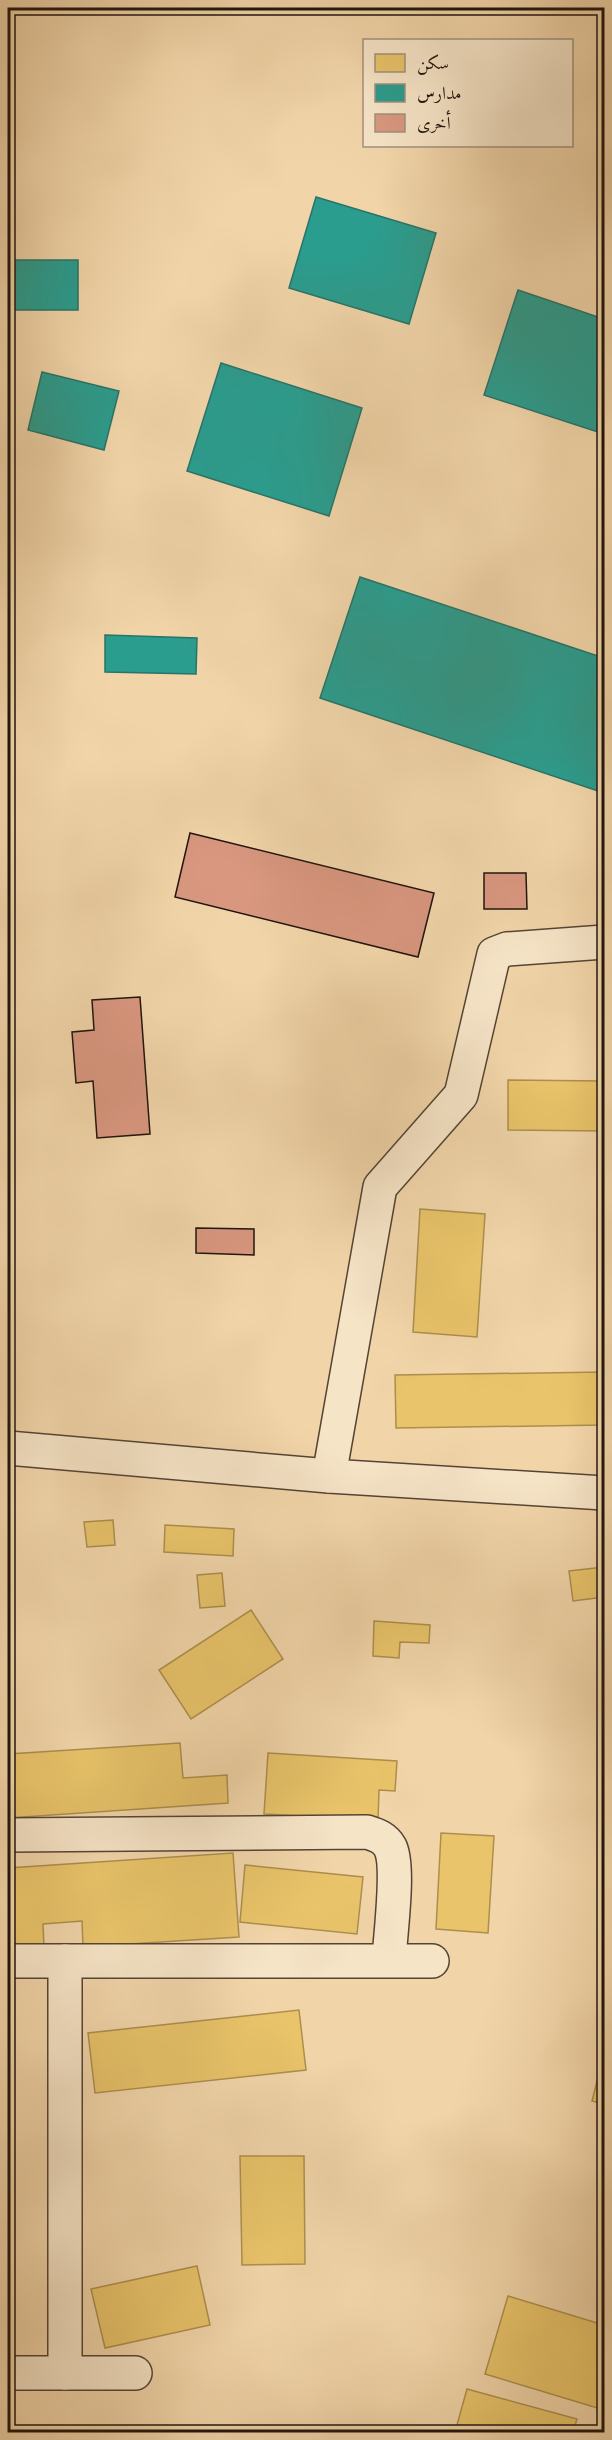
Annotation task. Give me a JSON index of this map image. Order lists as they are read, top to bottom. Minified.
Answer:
{"legend":["سكن","مدارس","أخرى"]}
